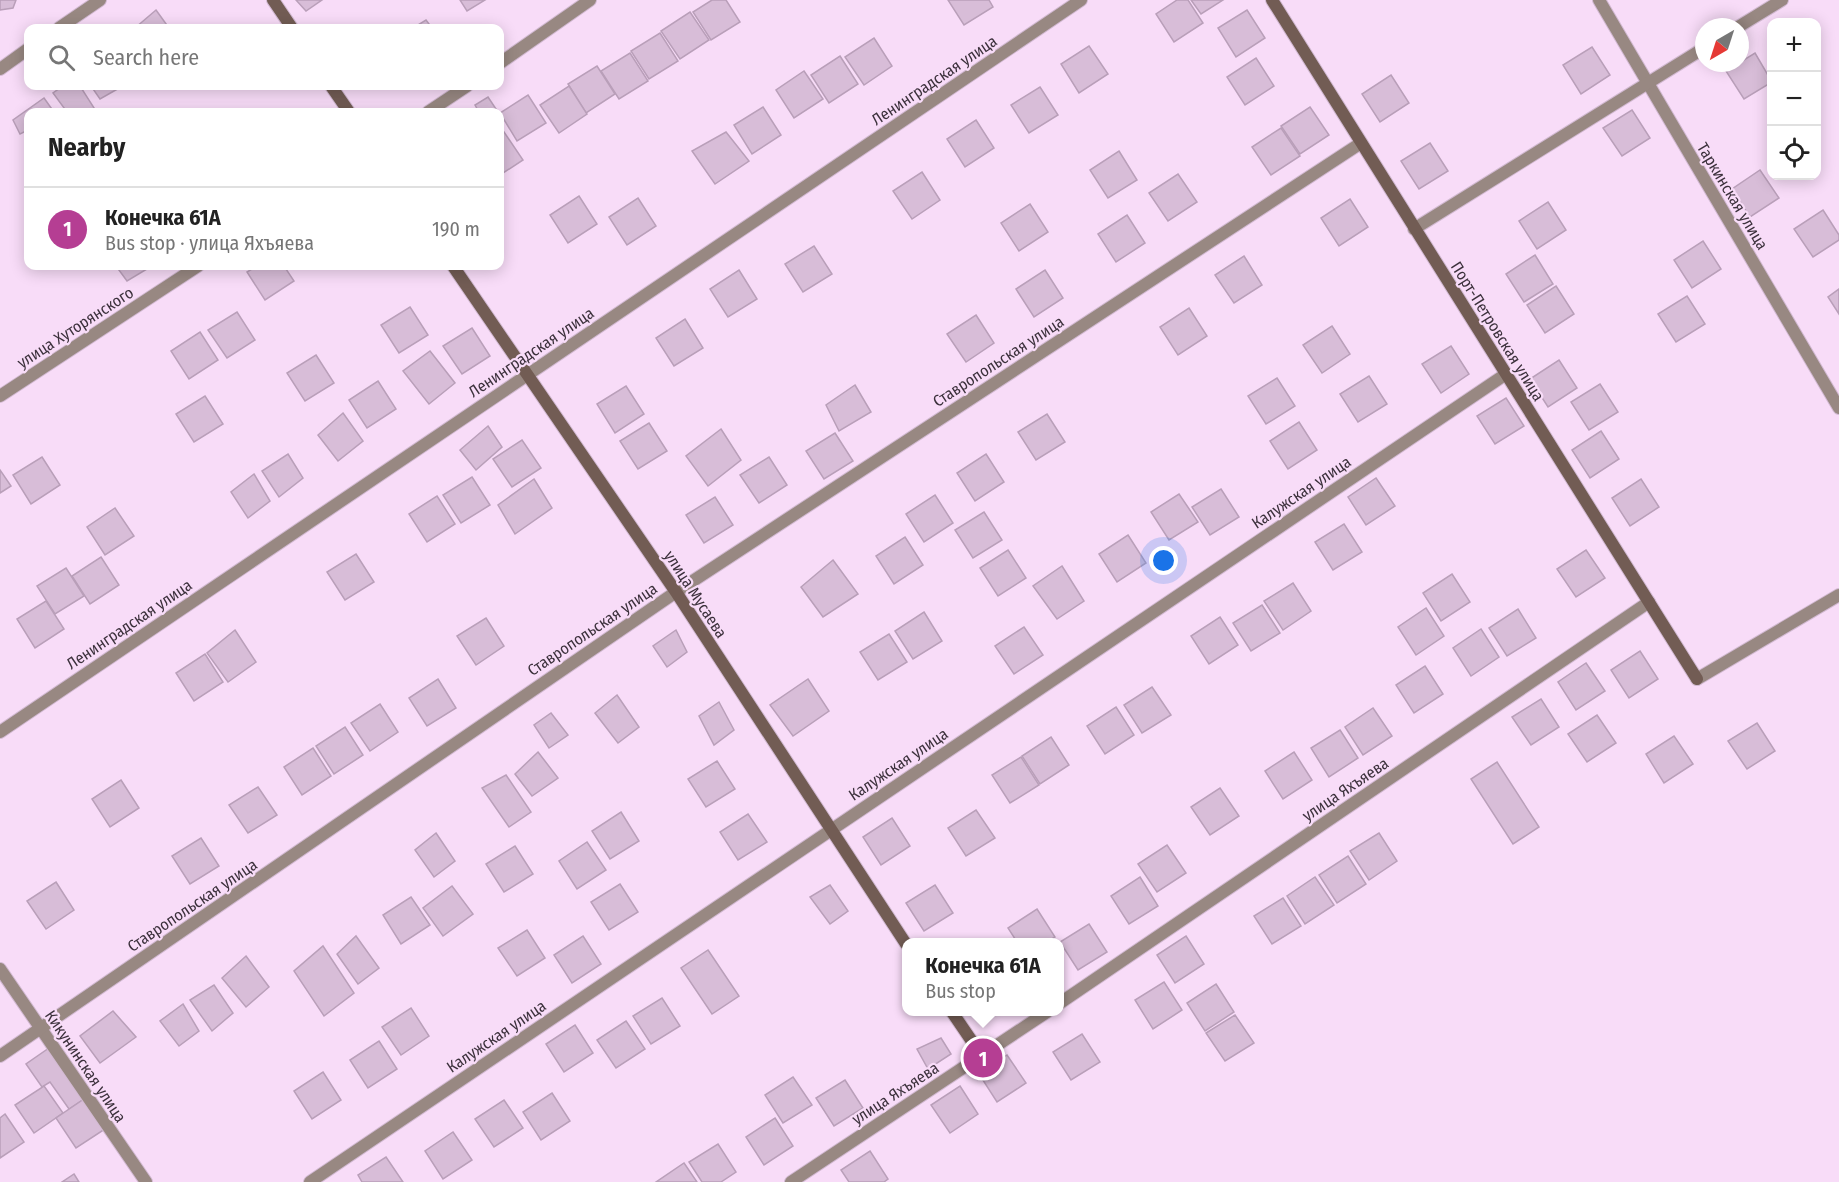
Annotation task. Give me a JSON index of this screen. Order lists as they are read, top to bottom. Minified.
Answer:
{"streets":{"street":["Ленинградская улица","Таркинская улица","улица Хуторянского","Порт-Петровская улица","Ставропольская улица","Калужская улица","улица Мусаева","улица Яхъяева","Кикунинская улица"]},"crossings":[["Ленинградская улица","улица Мусаева"],["Порт-Петровская улица","Ставропольская улица"],["Порт-Петровская улица","Калужская улица"],["Порт-Петровская улица","улица Яхъяева"],["Ставропольская улица","улица Мусаева"],["Ставропольская улица","Кикунинская улица"],["Калужская улица","улица Мусаева"]],"north":"bottom left","page":{"map_buttons":["+","−"],"search":"Search here","heading":"Nearby","list":[{"mark":"1","name":"Конечка 61А","note":"Bus stop · улица Яхъяева","value":"190 m"}],"popup":["Конечка 61А","Bus stop"],"pins":"1"}}
